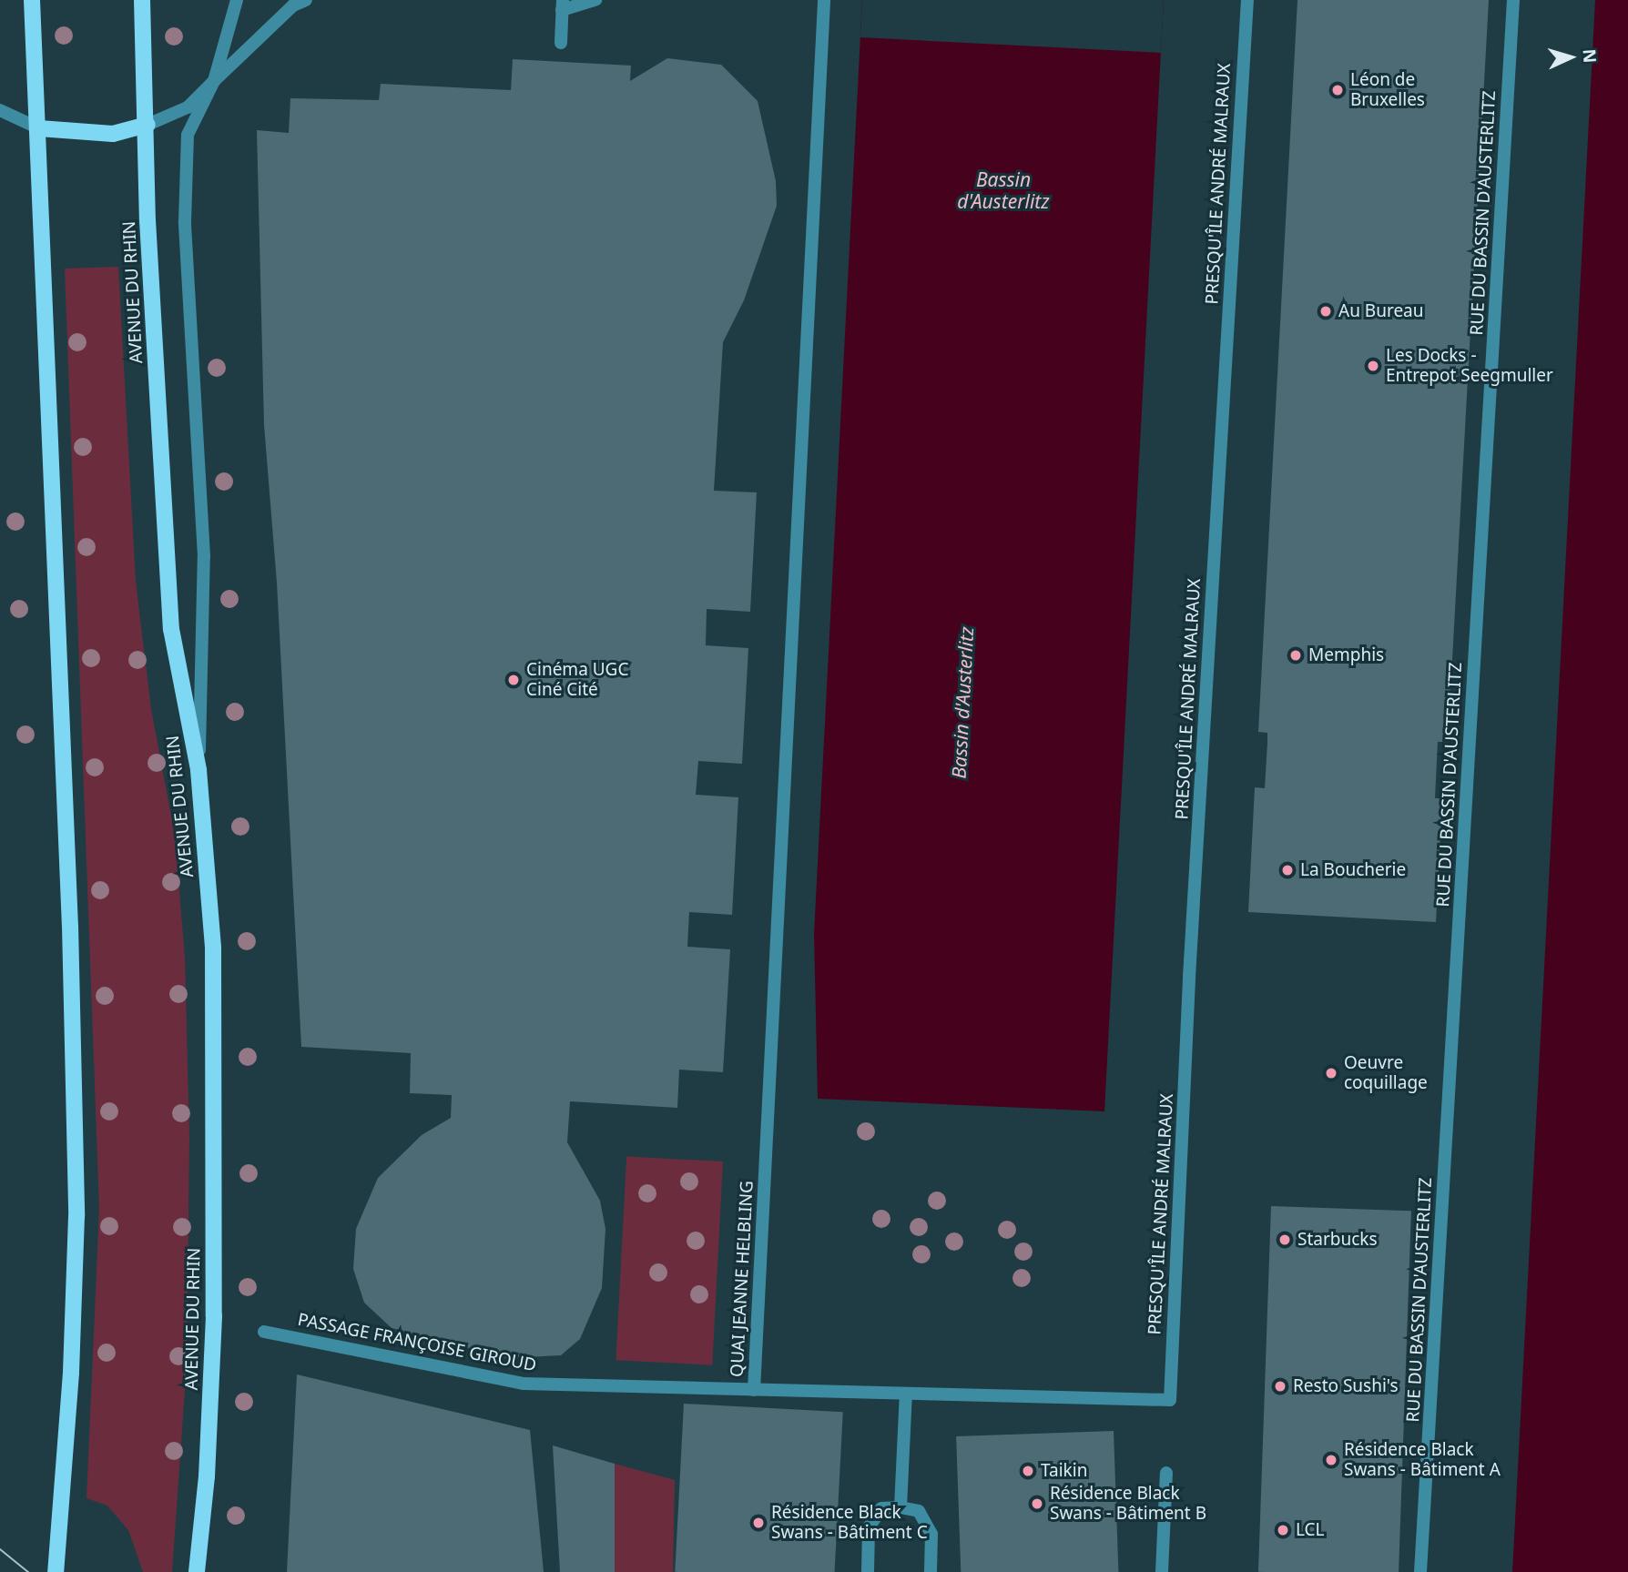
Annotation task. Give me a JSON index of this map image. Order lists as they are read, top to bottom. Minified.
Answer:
{"streets":{"main road":["AVENUE DU RHIN"],"street":["PRESQU'ÎLE ANDRÉ MALRAUX","RUE DU BASSIN D'AUSTERLITZ","QUAI JEANNE HELBLING","PASSAGE FRANÇOISE GIROUD"]},"crossings":[["PRESQU'ÎLE ANDRÉ MALRAUX","QUAI JEANNE HELBLING"],["QUAI JEANNE HELBLING","PASSAGE FRANÇOISE GIROUD"]],"water":["Bassin d'Austerlitz"],"places":["Léon de Bruxelles","Au Bureau","Les Docks - Entrepot Seegmuller","Memphis","Cinéma UGC Ciné Cité","La Boucherie","Oeuvre coquillage","Starbucks","Resto Sushi's","Résidence Black Swans - Bâtiment A","Taikin","Résidence Black Swans - Bâtiment B","Résidence Black Swans - Bâtiment C","LCL"],"north":"right"}
